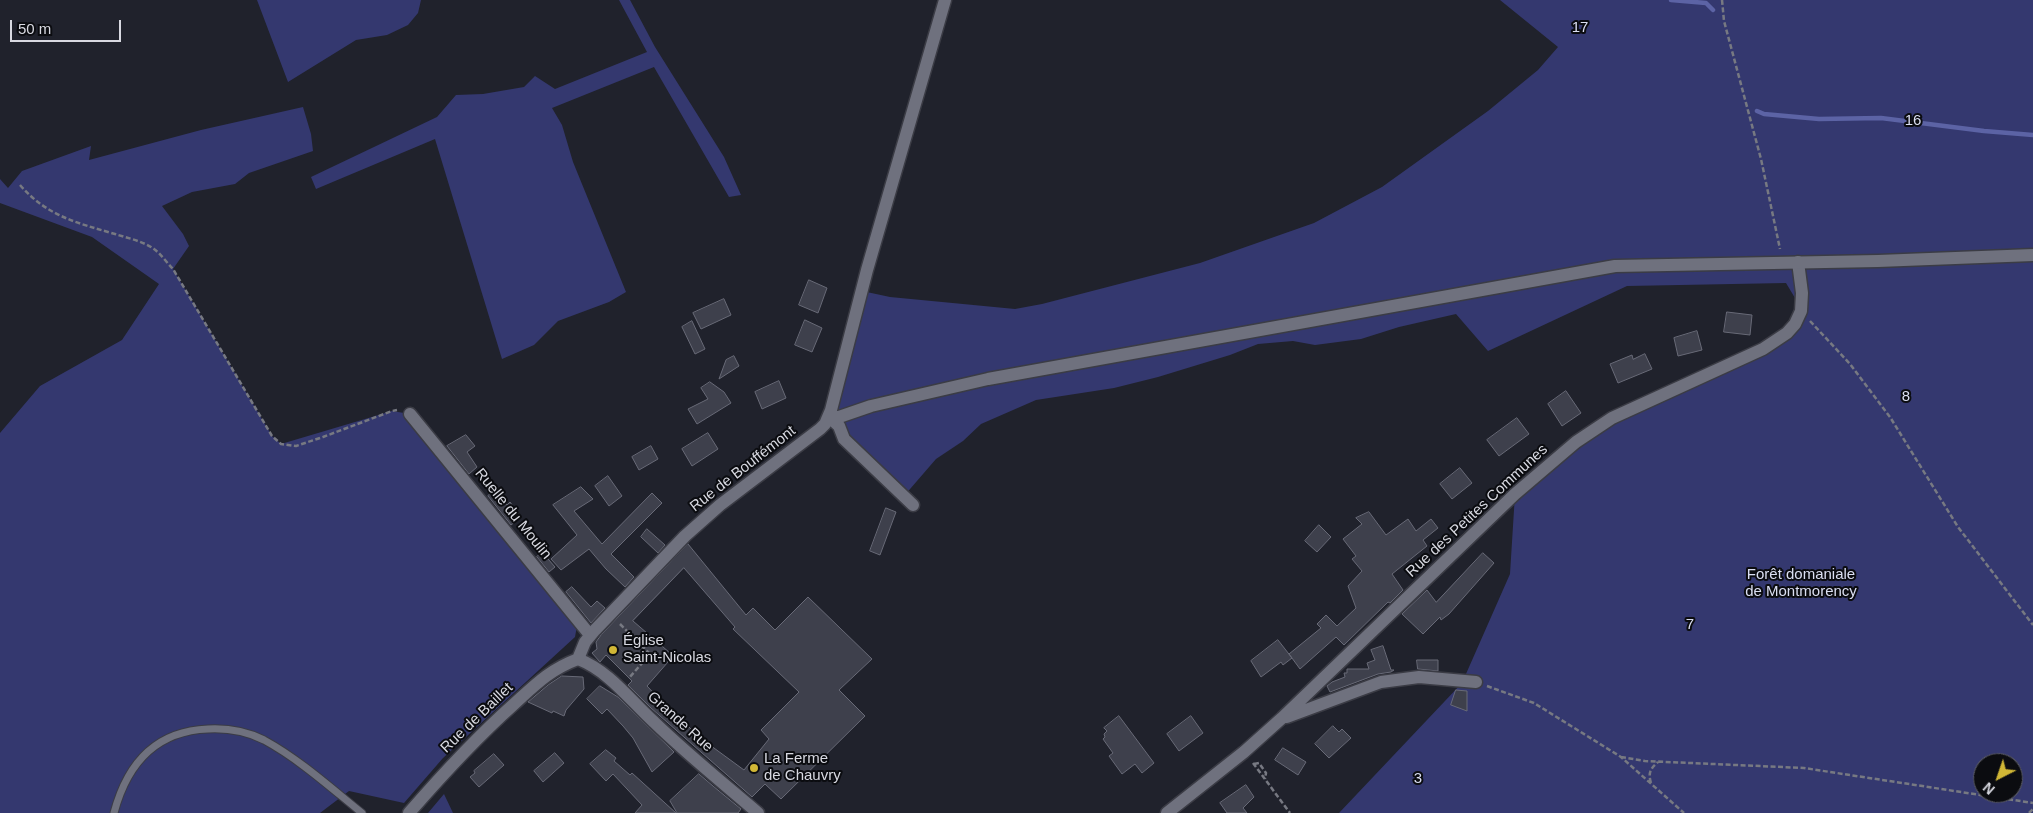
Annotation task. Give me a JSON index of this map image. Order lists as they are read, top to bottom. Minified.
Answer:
{"streets":{"street":["Rue de Bouffémont","Rue des Petites Communes","Ruelle du Moulin","Rue de Baillet","Grande Rue"]},"crossings":[["Rue de Bouffémont","Ruelle du Moulin"],["Rue de Bouffémont","Rue de Baillet"],["Rue de Bouffémont","Grande Rue"],["Rue de Baillet","Grande Rue"]],"parks":["17","16","8","Forêt domaniale de Montmorency","7","3"],"places":["Église Saint-Nicolas","La Ferme de Chauvry"],"scale_bar":"50 m","north":"bottom left"}
